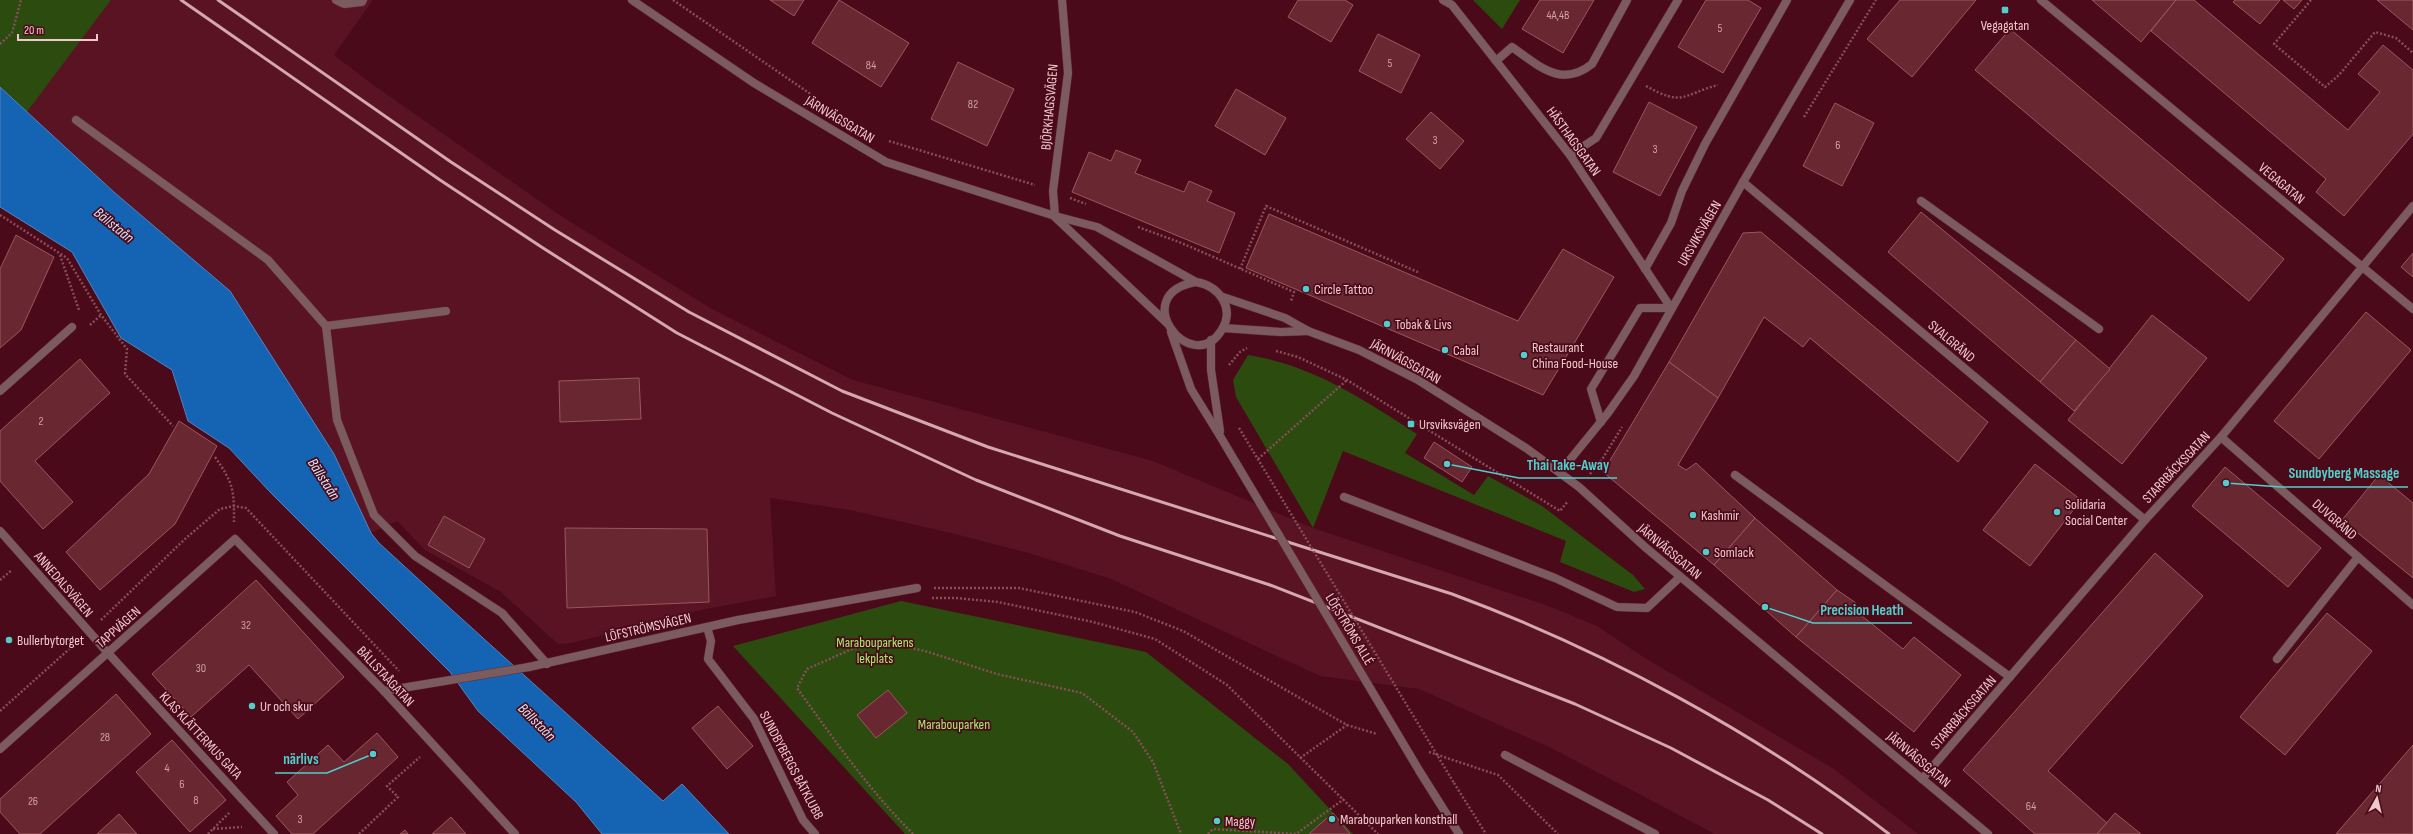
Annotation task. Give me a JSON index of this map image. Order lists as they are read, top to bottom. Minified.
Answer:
{"streets":{"street":["BJÖRKHAGSVÄGEN","JÄRNVÄGSGATAN","HÄSTHAGSGATAN","VEGAGATAN","URSVIKSVÄGEN","SVALGRÄND","STARRBÄCKSGATAN","DUVGRÄND","ANNEDALSVÄGEN","TAPPVÄGEN","LÖFSTRÖMSVÄGEN","LÖFSTRÖMS ALLÉ","BÄLLSTAÅGATAN","KLAS KLÄTTERMUS GATA","SUNDBYBERGS BÅTKLUBB"]},"crossings":[["BJÖRKHAGSVÄGEN","JÄRNVÄGSGATAN"],["JÄRNVÄGSGATAN","URSVIKSVÄGEN"],["JÄRNVÄGSGATAN","STARRBÄCKSGATAN"],["JÄRNVÄGSGATAN","LÖFSTRÖMS ALLÉ"],["HÄSTHAGSGATAN","URSVIKSVÄGEN"],["VEGAGATAN","STARRBÄCKSGATAN"],["URSVIKSVÄGEN","SVALGRÄND"],["SVALGRÄND","STARRBÄCKSGATAN"],["STARRBÄCKSGATAN","DUVGRÄND"],["ANNEDALSVÄGEN","TAPPVÄGEN"],["ANNEDALSVÄGEN","KLAS KLÄTTERMUS GATA"],["TAPPVÄGEN","BÄLLSTAÅGATAN"],["TAPPVÄGEN","KLAS KLÄTTERMUS GATA"],["LÖFSTRÖMSVÄGEN","BÄLLSTAÅGATAN"],["LÖFSTRÖMSVÄGEN","SUNDBYBERGS BÅTKLUBB"]],"water":["Bällstaån"],"parks":["Marabouparkens lekplats","Marabouparken"],"places":{"transit":["Vegagatan","Ursviksvägen"],"other":["Circle Tattoo","Tobak & Livs","Cabal","Restaurant China Food-House","Thai Take-Away","Sundbyberg Massage","Solidaria Social Center","Kashmir","Somlack","Precision Heath","Bullerbytorget","Ur och skur","närlivs","Marabouparken konsthall","Maggy"]},"house_numbers":["4A,4B","5","5","84","82","3","6","3","2","32","30","28","4","6","8","26","64","3"],"scale_bar":"20 m","north":"top"}
